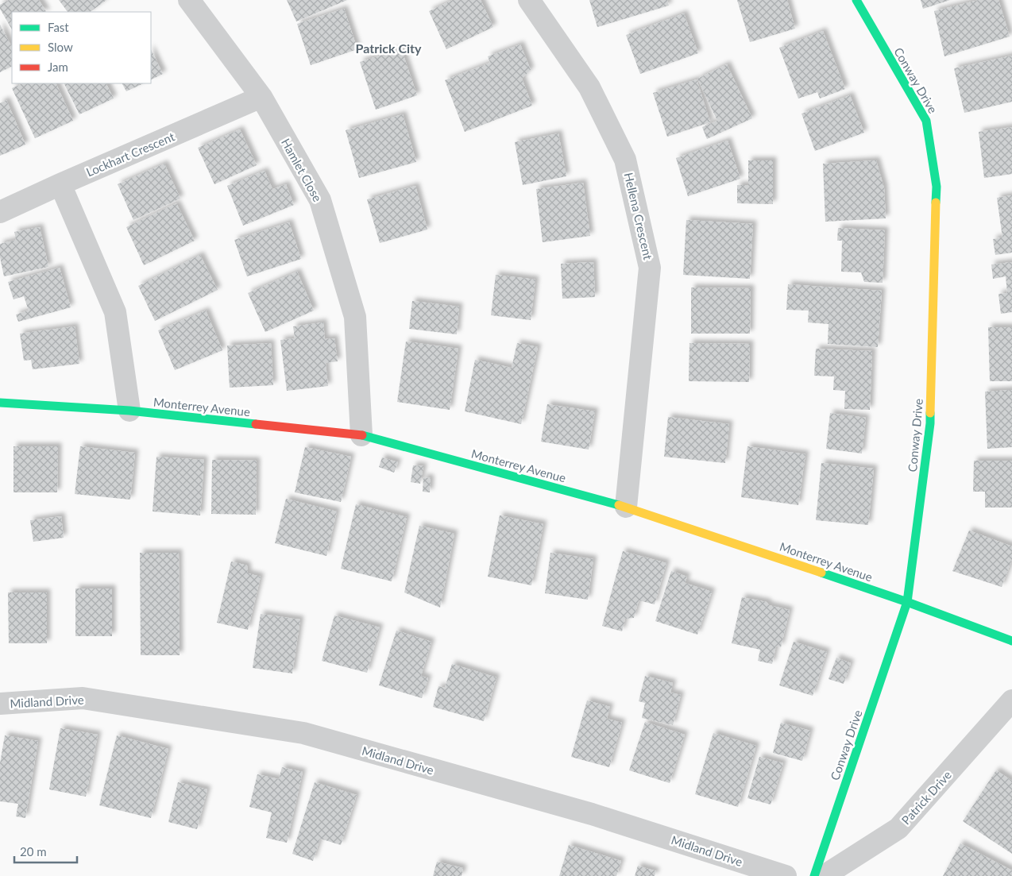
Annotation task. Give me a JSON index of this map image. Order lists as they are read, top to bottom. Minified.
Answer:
{"streets":{"street":["Conway Drive","Lockhart Crescent","Hamlet Close","Hellena Crescent","Monterrey Avenue","Midland Drive","Patrick Drive"]},"crossings":[["Conway Drive","Monterrey Avenue"],["Lockhart Crescent","Hamlet Close"],["Hamlet Close","Monterrey Avenue"],["Hellena Crescent","Monterrey Avenue"]],"districts":["Patrick City"],"legend":["Fast","Slow","Jam"],"scale_bar":"20 m"}
